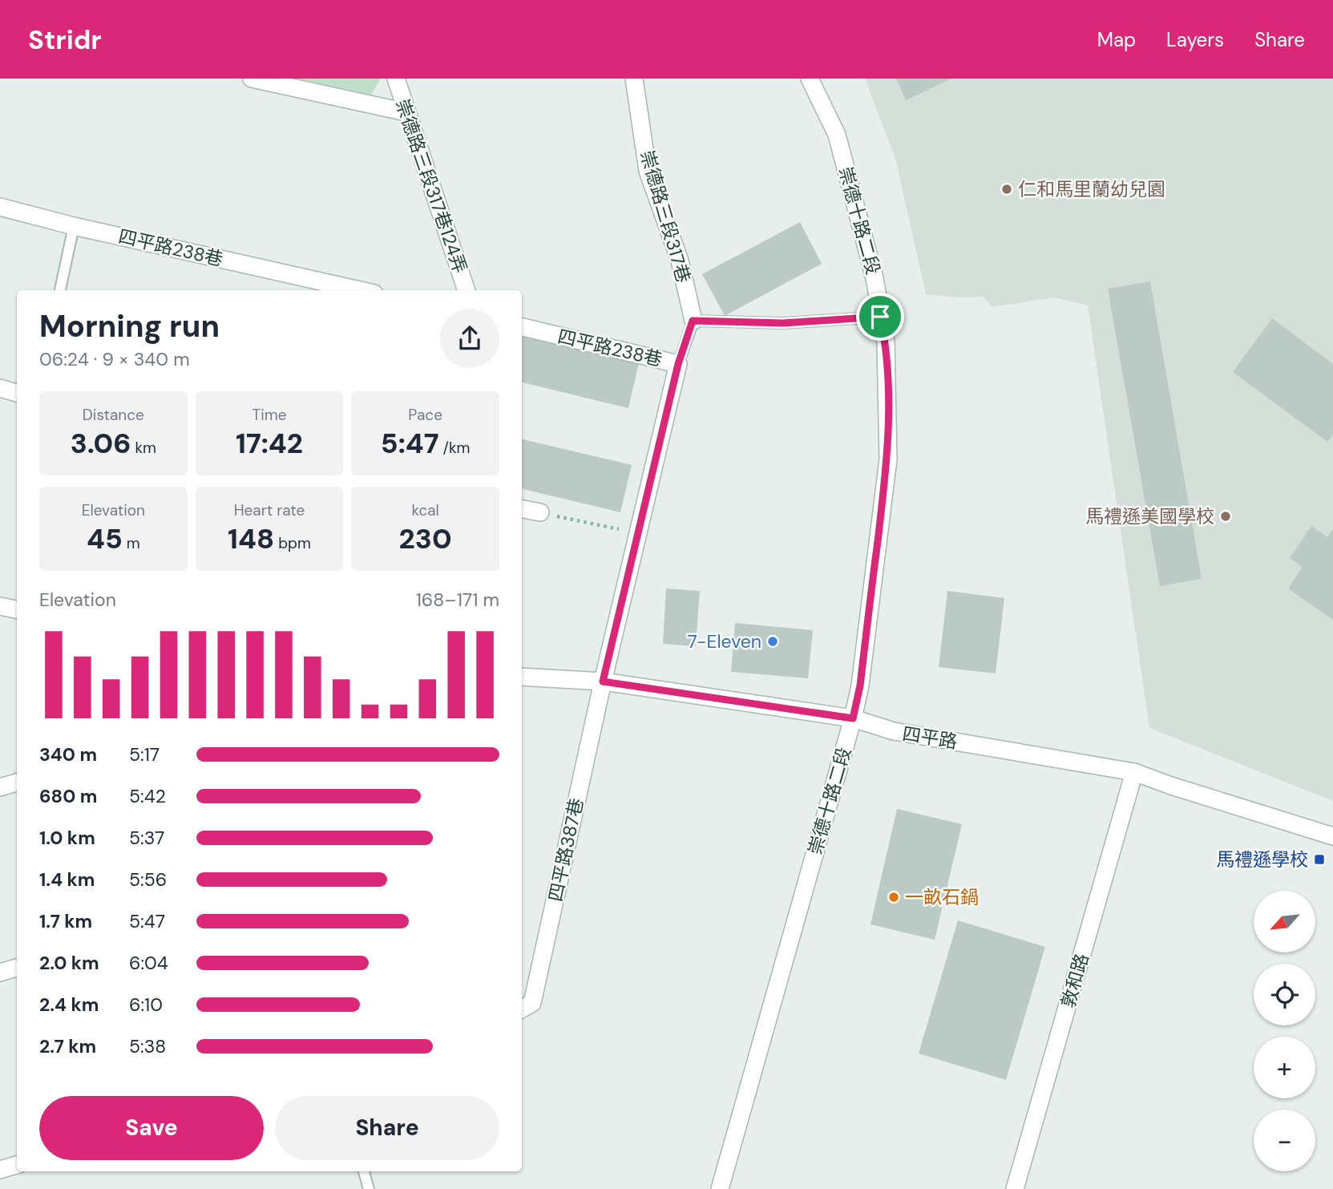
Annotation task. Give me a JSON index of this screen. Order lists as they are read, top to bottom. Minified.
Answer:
{"streets":{"street":["崇德路三段317巷124弄","崇德路三段317巷","崇德十路二段","四平路238巷","四平路","四平路387巷","敦和路"]},"crossings":[["崇德十路二段","四平路"],["四平路238巷","四平路"],["四平路238巷","四平路387巷"],["四平路","四平路387巷"],["四平路","敦和路"]],"places":{"other":["仁和馬里蘭幼兒園","馬禮遜美國學校","7-Eleven","一畝石鍋"],"transit":["馬禮遜學校"]},"north":"bottom left","page":{"header":"Stridr","nav":["Map","Layers","Share"],"heading":["Morning run","06:24 · 9 × 340 m"],"stats":[["Distance","3.06 km"],["Time","17:42"],["Pace","5:47 /km"],["Elevation","45 m"],["Heart rate","148 bpm"],["kcal","230"]],"chart":["Elevation","168–171 m"],"list":[{"name":"340 m","note":"5:17"},{"name":"680 m","note":"5:42"},{"name":"1.0 km","note":"5:37"},{"name":"1.4 km","note":"5:56"},{"name":"1.7 km","note":"5:47"},{"name":"2.0 km","note":"6:04"},{"name":"2.4 km","note":"6:10"},{"name":"2.7 km","note":"5:38"}],"map_buttons":["+","−"],"buttons":["Save","Share"]}}
